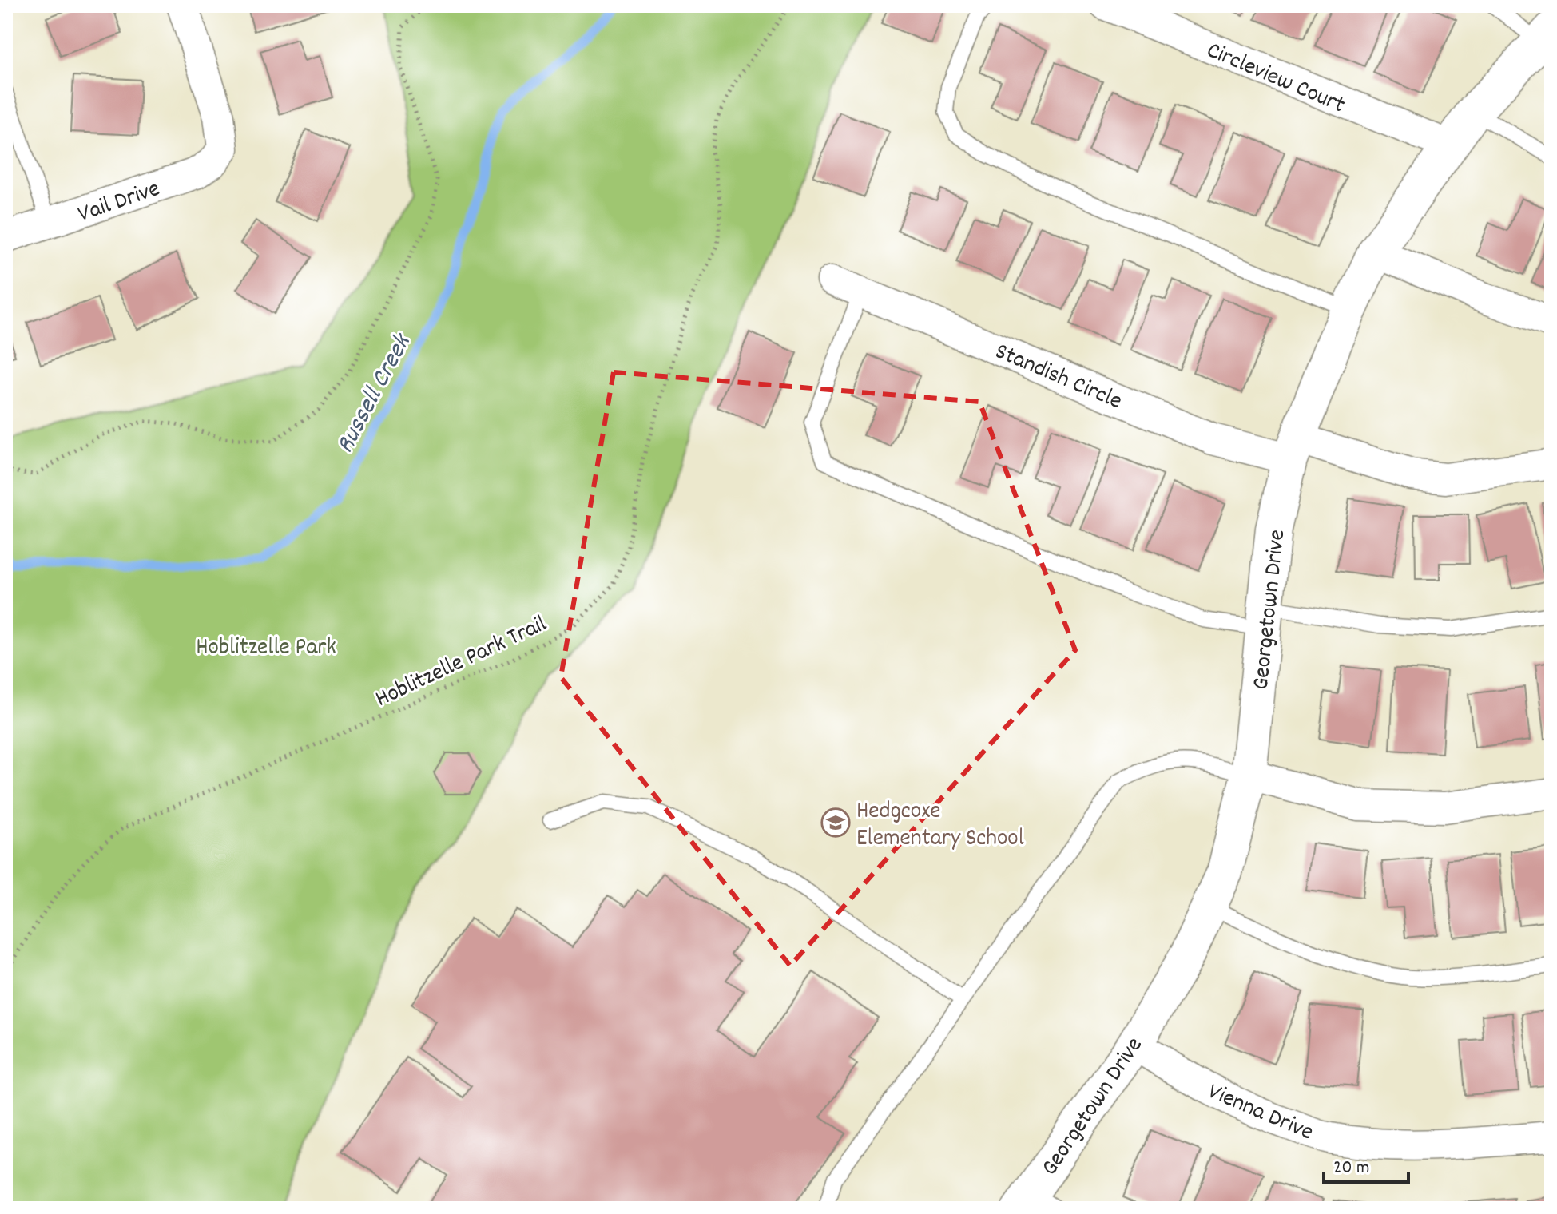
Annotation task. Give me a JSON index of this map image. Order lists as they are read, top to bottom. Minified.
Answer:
{"streets":{"street":["Circleview Court","Vail Drive","Standish Circle","Georgetown Drive","Vienna Drive"],"path":["Hoblitzelle Park Trail"]},"crossings":[["Circleview Court","Georgetown Drive"],["Standish Circle","Georgetown Drive"],["Georgetown Drive","Vienna Drive"]],"water":["Russell Creek"],"parks":["Hoblitzelle Park"],"places":{"school or university":["Hedgcoxe Elementary School"]},"scale_bar":"20 m"}
